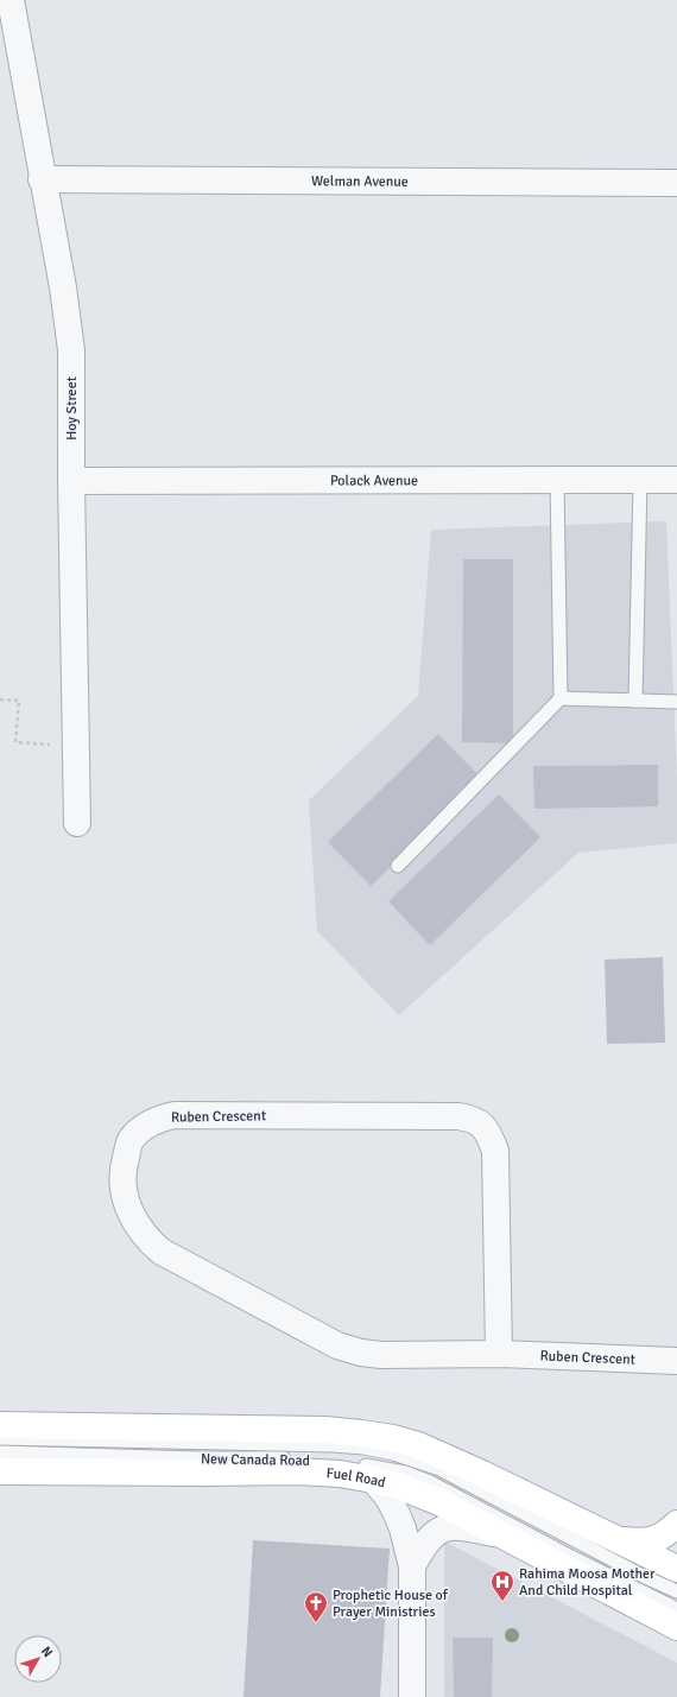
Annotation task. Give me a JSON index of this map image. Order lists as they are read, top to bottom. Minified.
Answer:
{"streets":{"main road":["Fuel Road"],"street":["Welman Avenue","Hoy Street","Polack Avenue","Ruben Crescent"],"lane":["New Canada Road"]},"crossings":[["Welman Avenue","Hoy Street"],["Hoy Street","Polack Avenue"],["New Canada Road","Fuel Road"]],"places":{"hospital":["Rahima Moosa Mother And Child Hospital"],"church":["Prophetic House of Prayer Ministries"]},"north":"top right"}
